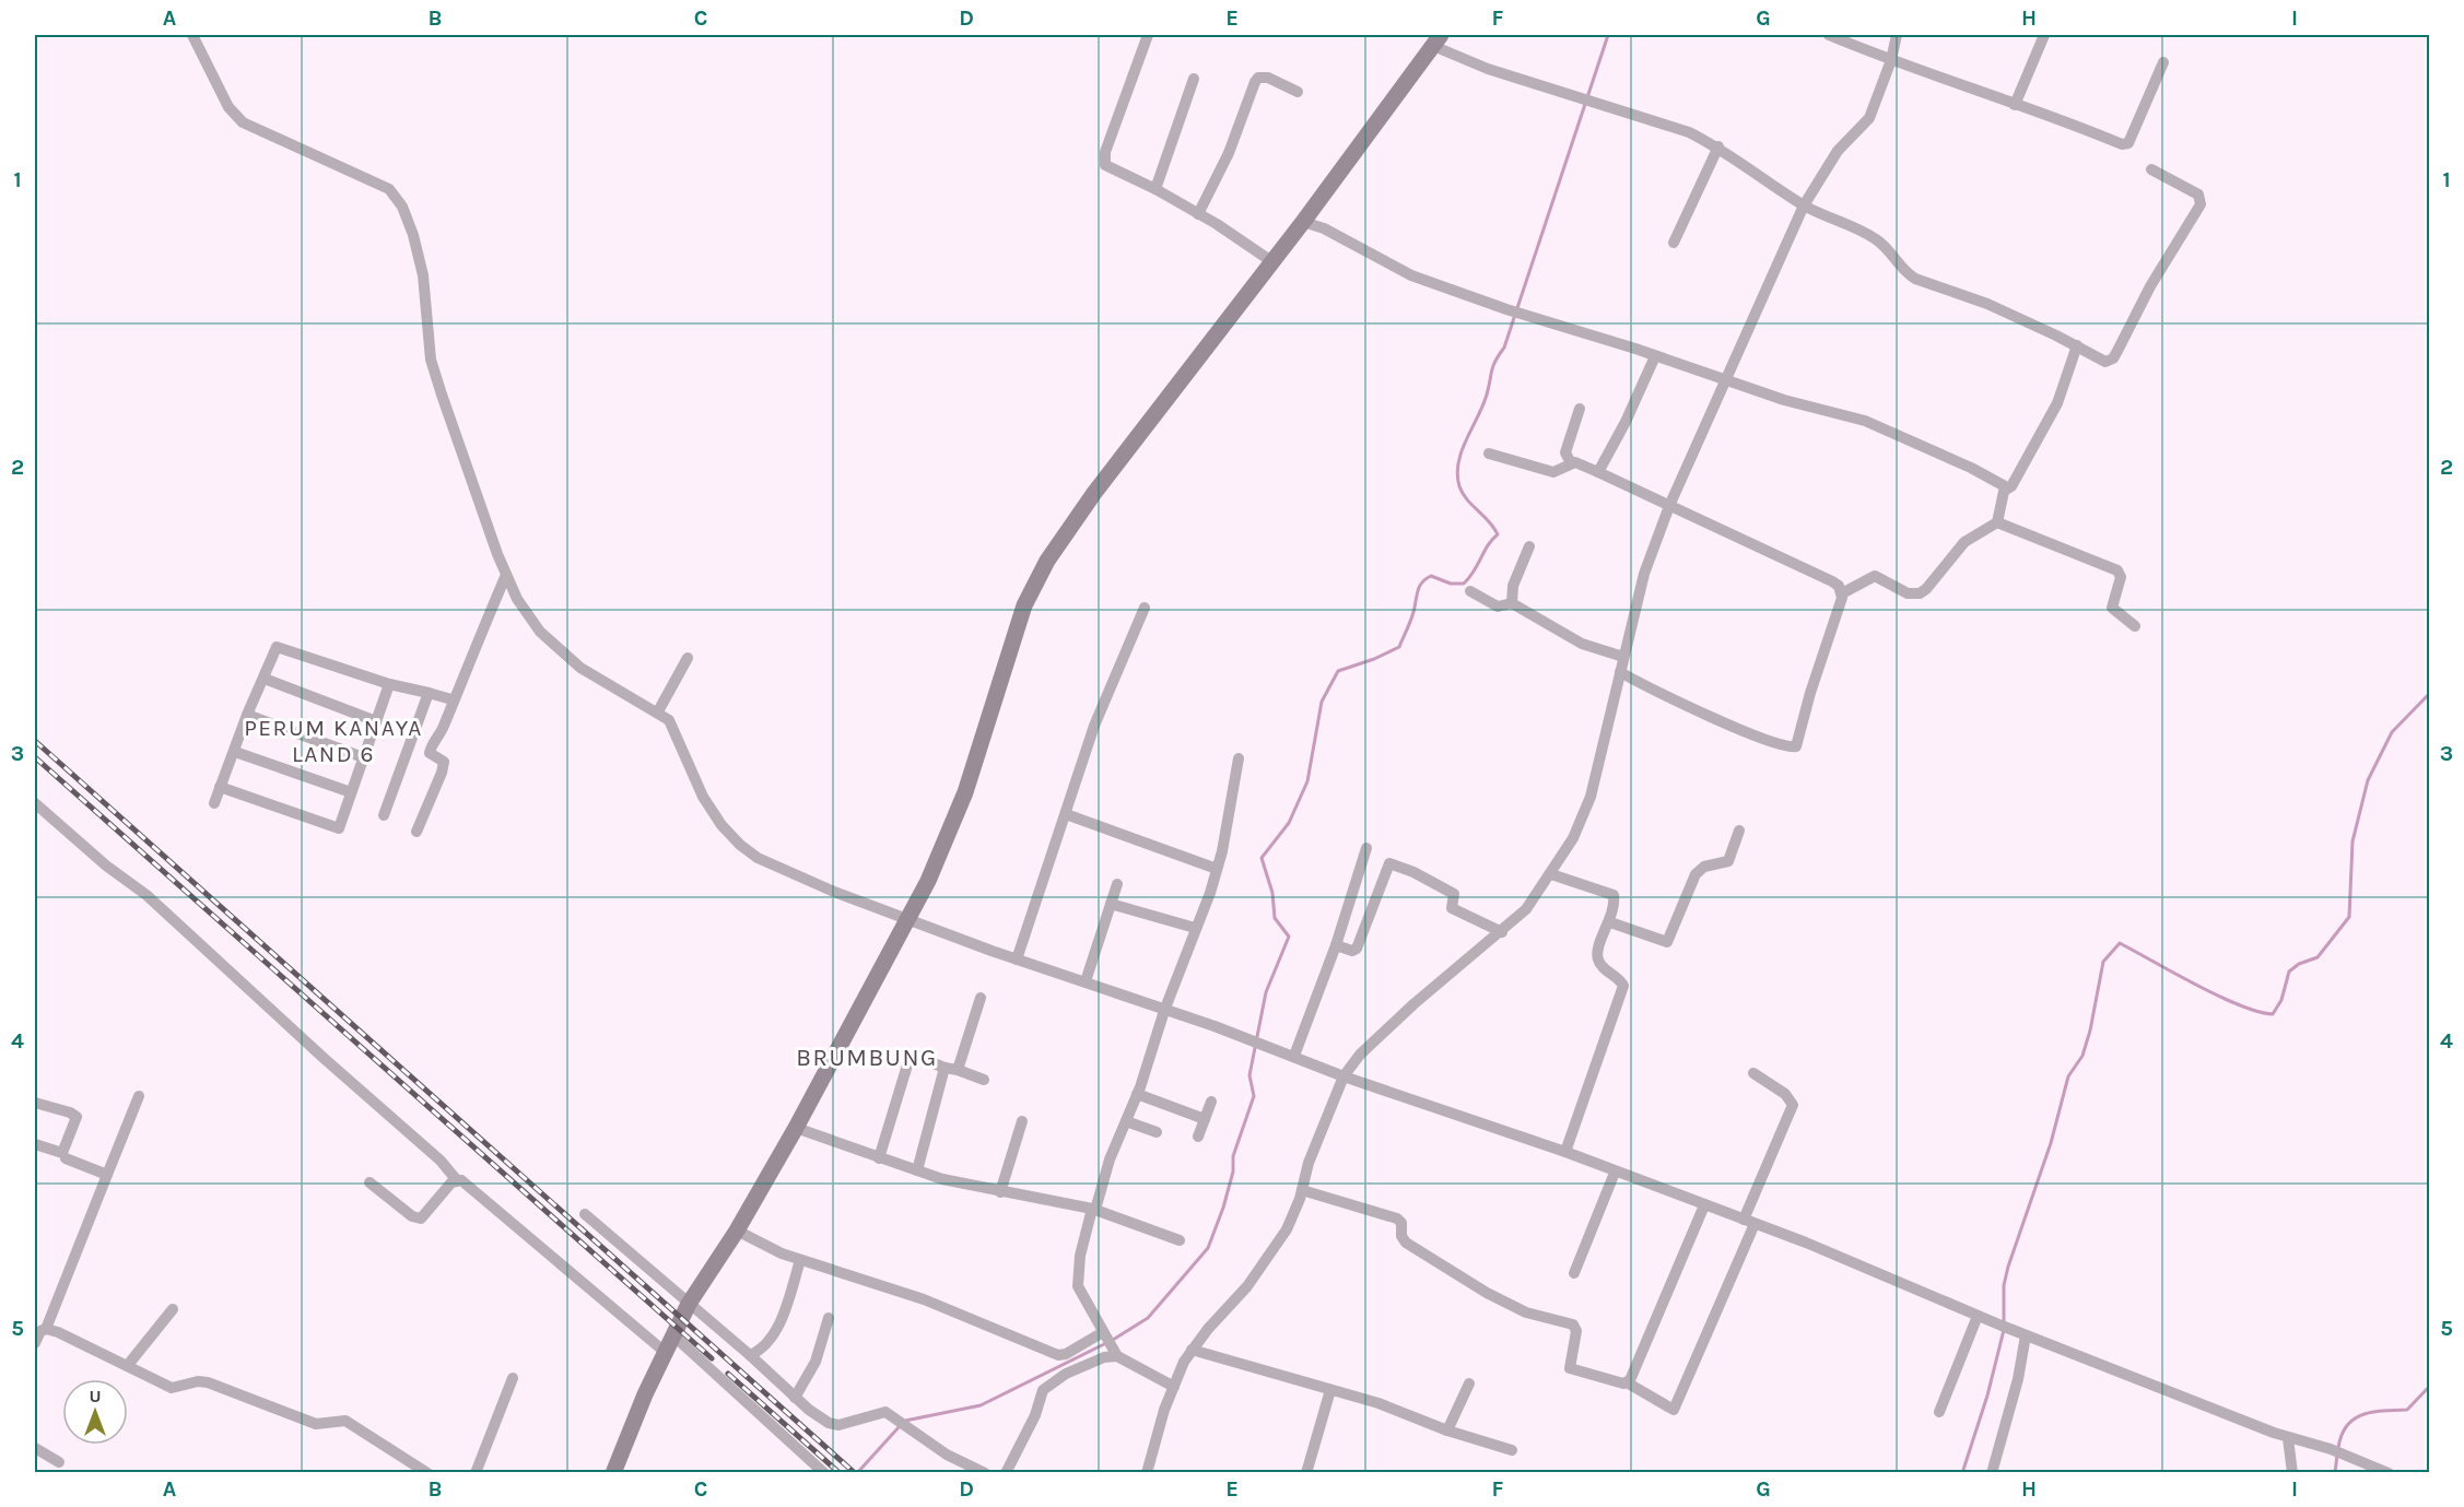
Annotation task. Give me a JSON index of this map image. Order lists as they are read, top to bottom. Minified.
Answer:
{"districts":["PERUM KANAYA LAND 6","BRUMBUNG"],"north":"top","grid":{"columns":["A","B","C","D","E","F","G","H","I"],"rows":["1","2","3","4","5"]}}
